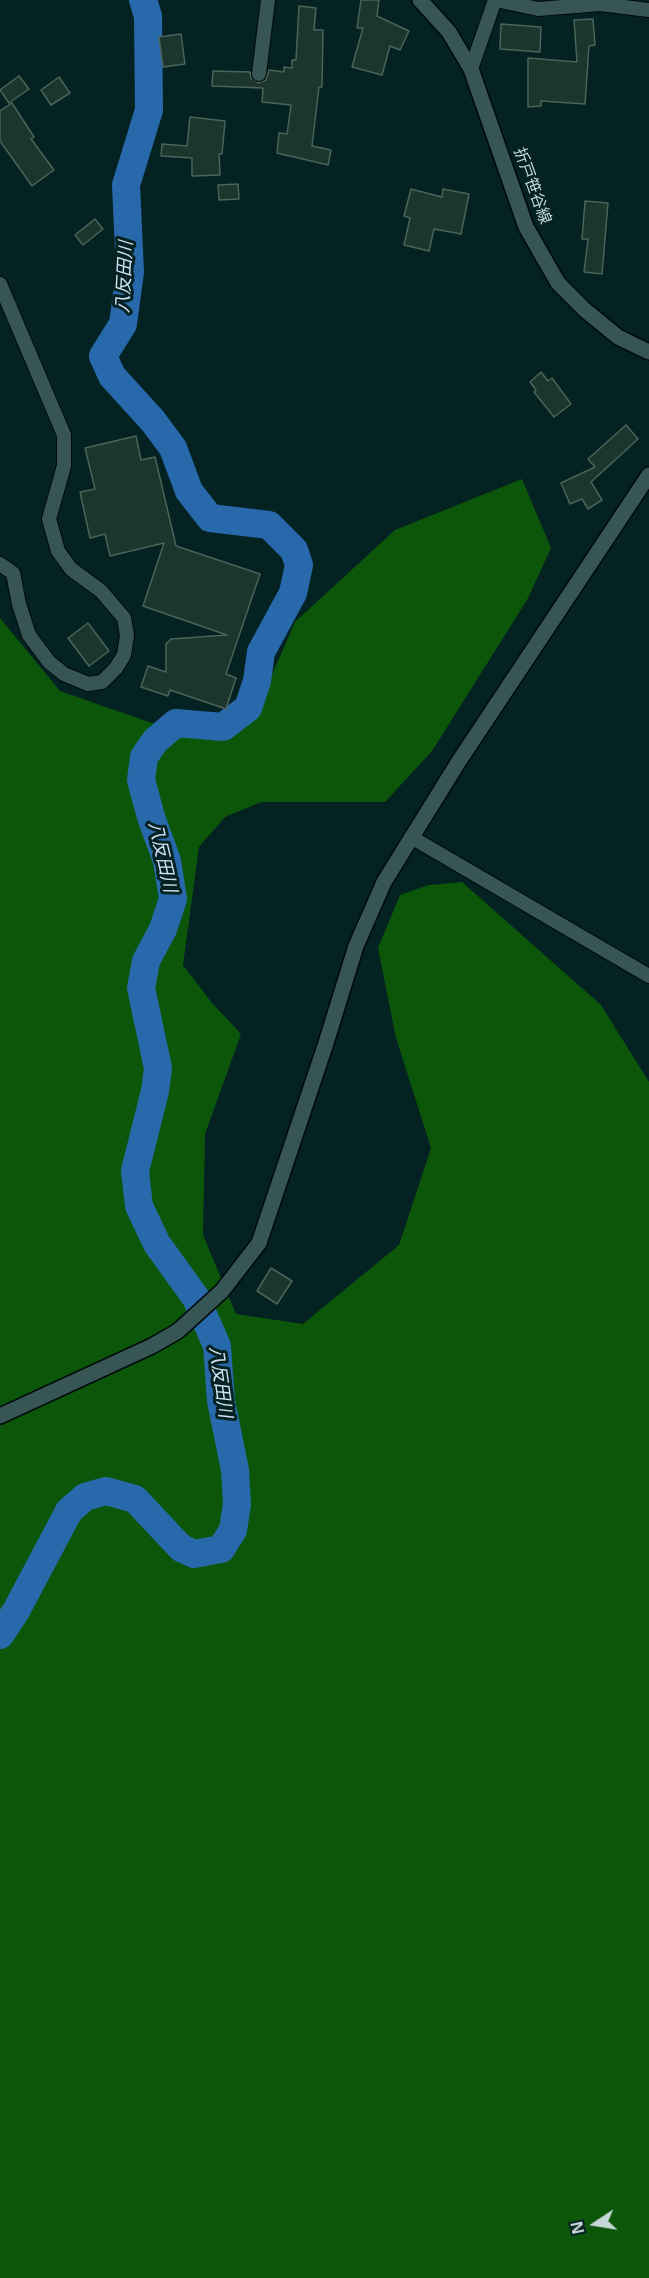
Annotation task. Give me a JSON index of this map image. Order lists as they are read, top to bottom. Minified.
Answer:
{"streets":{"street":["折戸笹谷線"]},"water":["八反田川"],"north":"left"}
